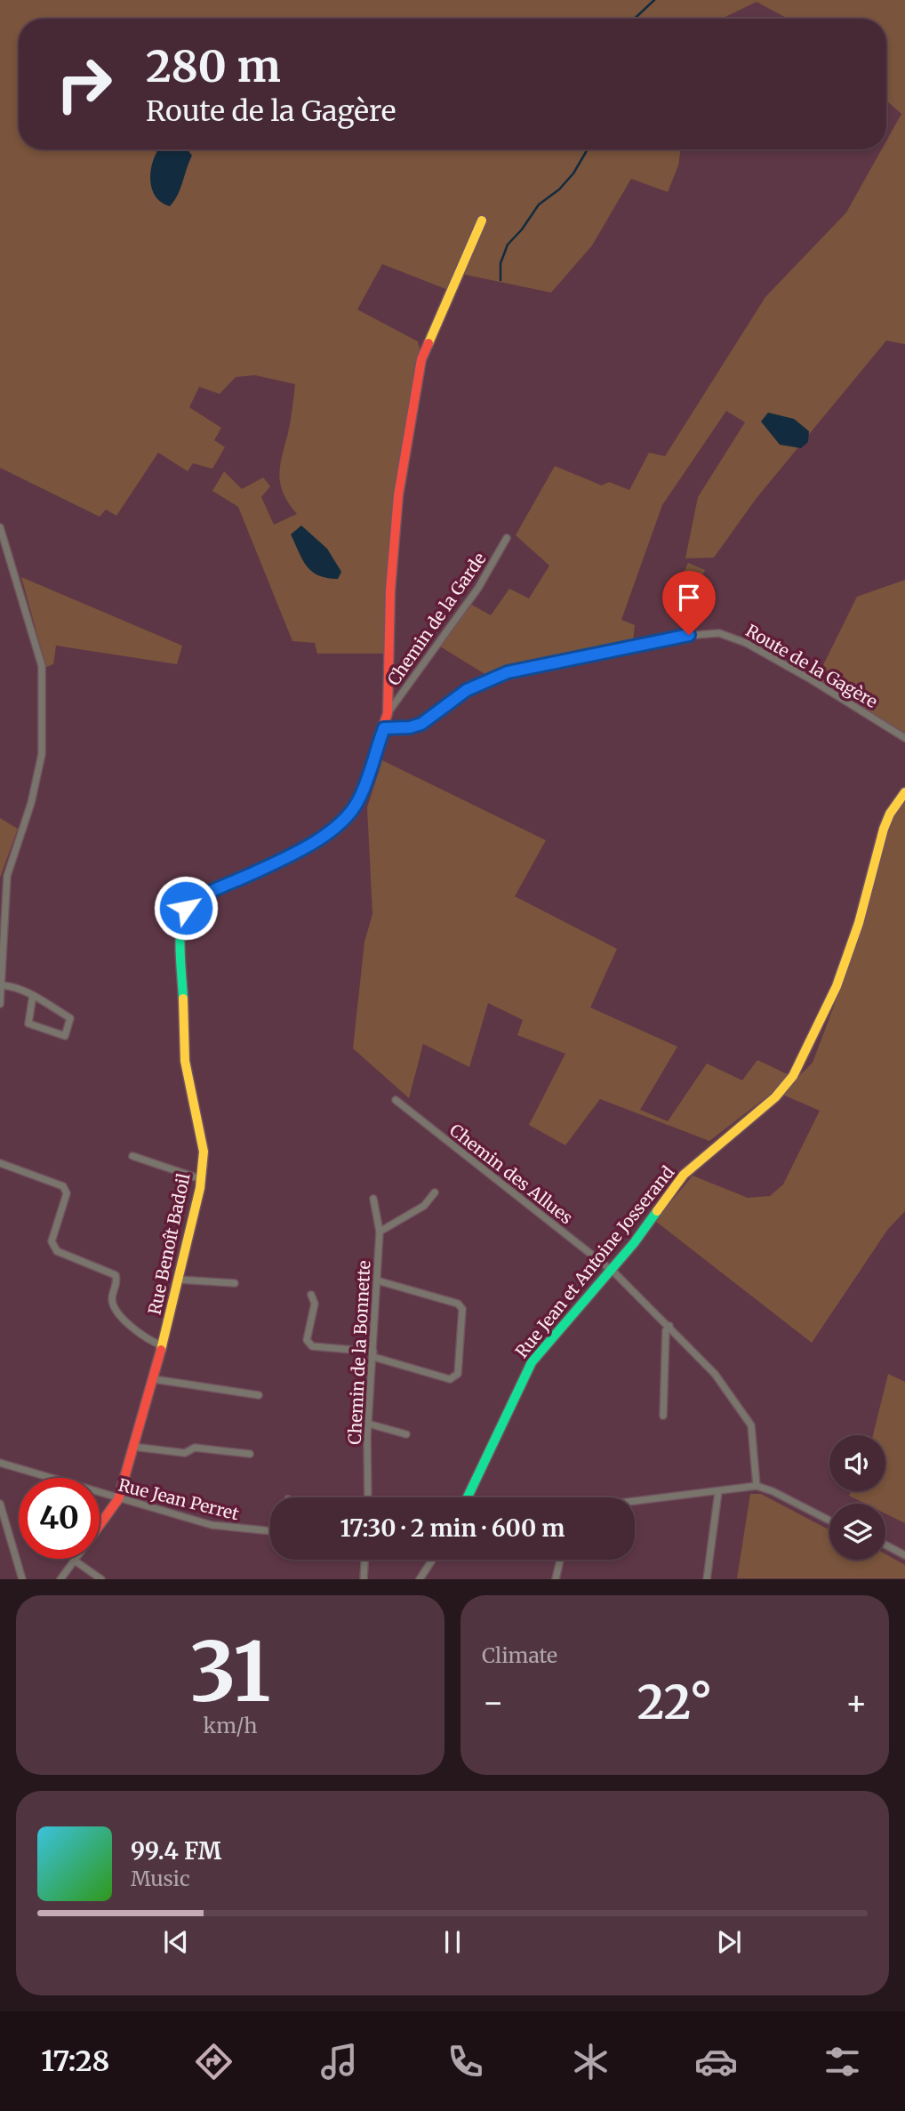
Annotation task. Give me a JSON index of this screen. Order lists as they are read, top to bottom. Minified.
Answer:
{"streets":{"street":["Chemin de la Garde","Route de la Gagère","Chemin des Allues","Rue Benoît Badoil","Rue Jean et Antoine Josserand","Chemin de la Bonnette","Rue Jean Perret"]},"crossings":[["Route de la Gagère","Rue Benoît Badoil"],["Chemin des Allues","Rue Jean et Antoine Josserand"],["Rue Benoît Badoil","Rue Jean Perret"]],"page":{"turn":["280 m","Route de la Gagère"],"limit":"40","trip":"17:30 · 2 min · 600 m","tile":[["31","km/h"],"Climate"],"heat":["−","22°","+"],"song":["99.4 FM","Music"],"tabs":"17:28"}}
